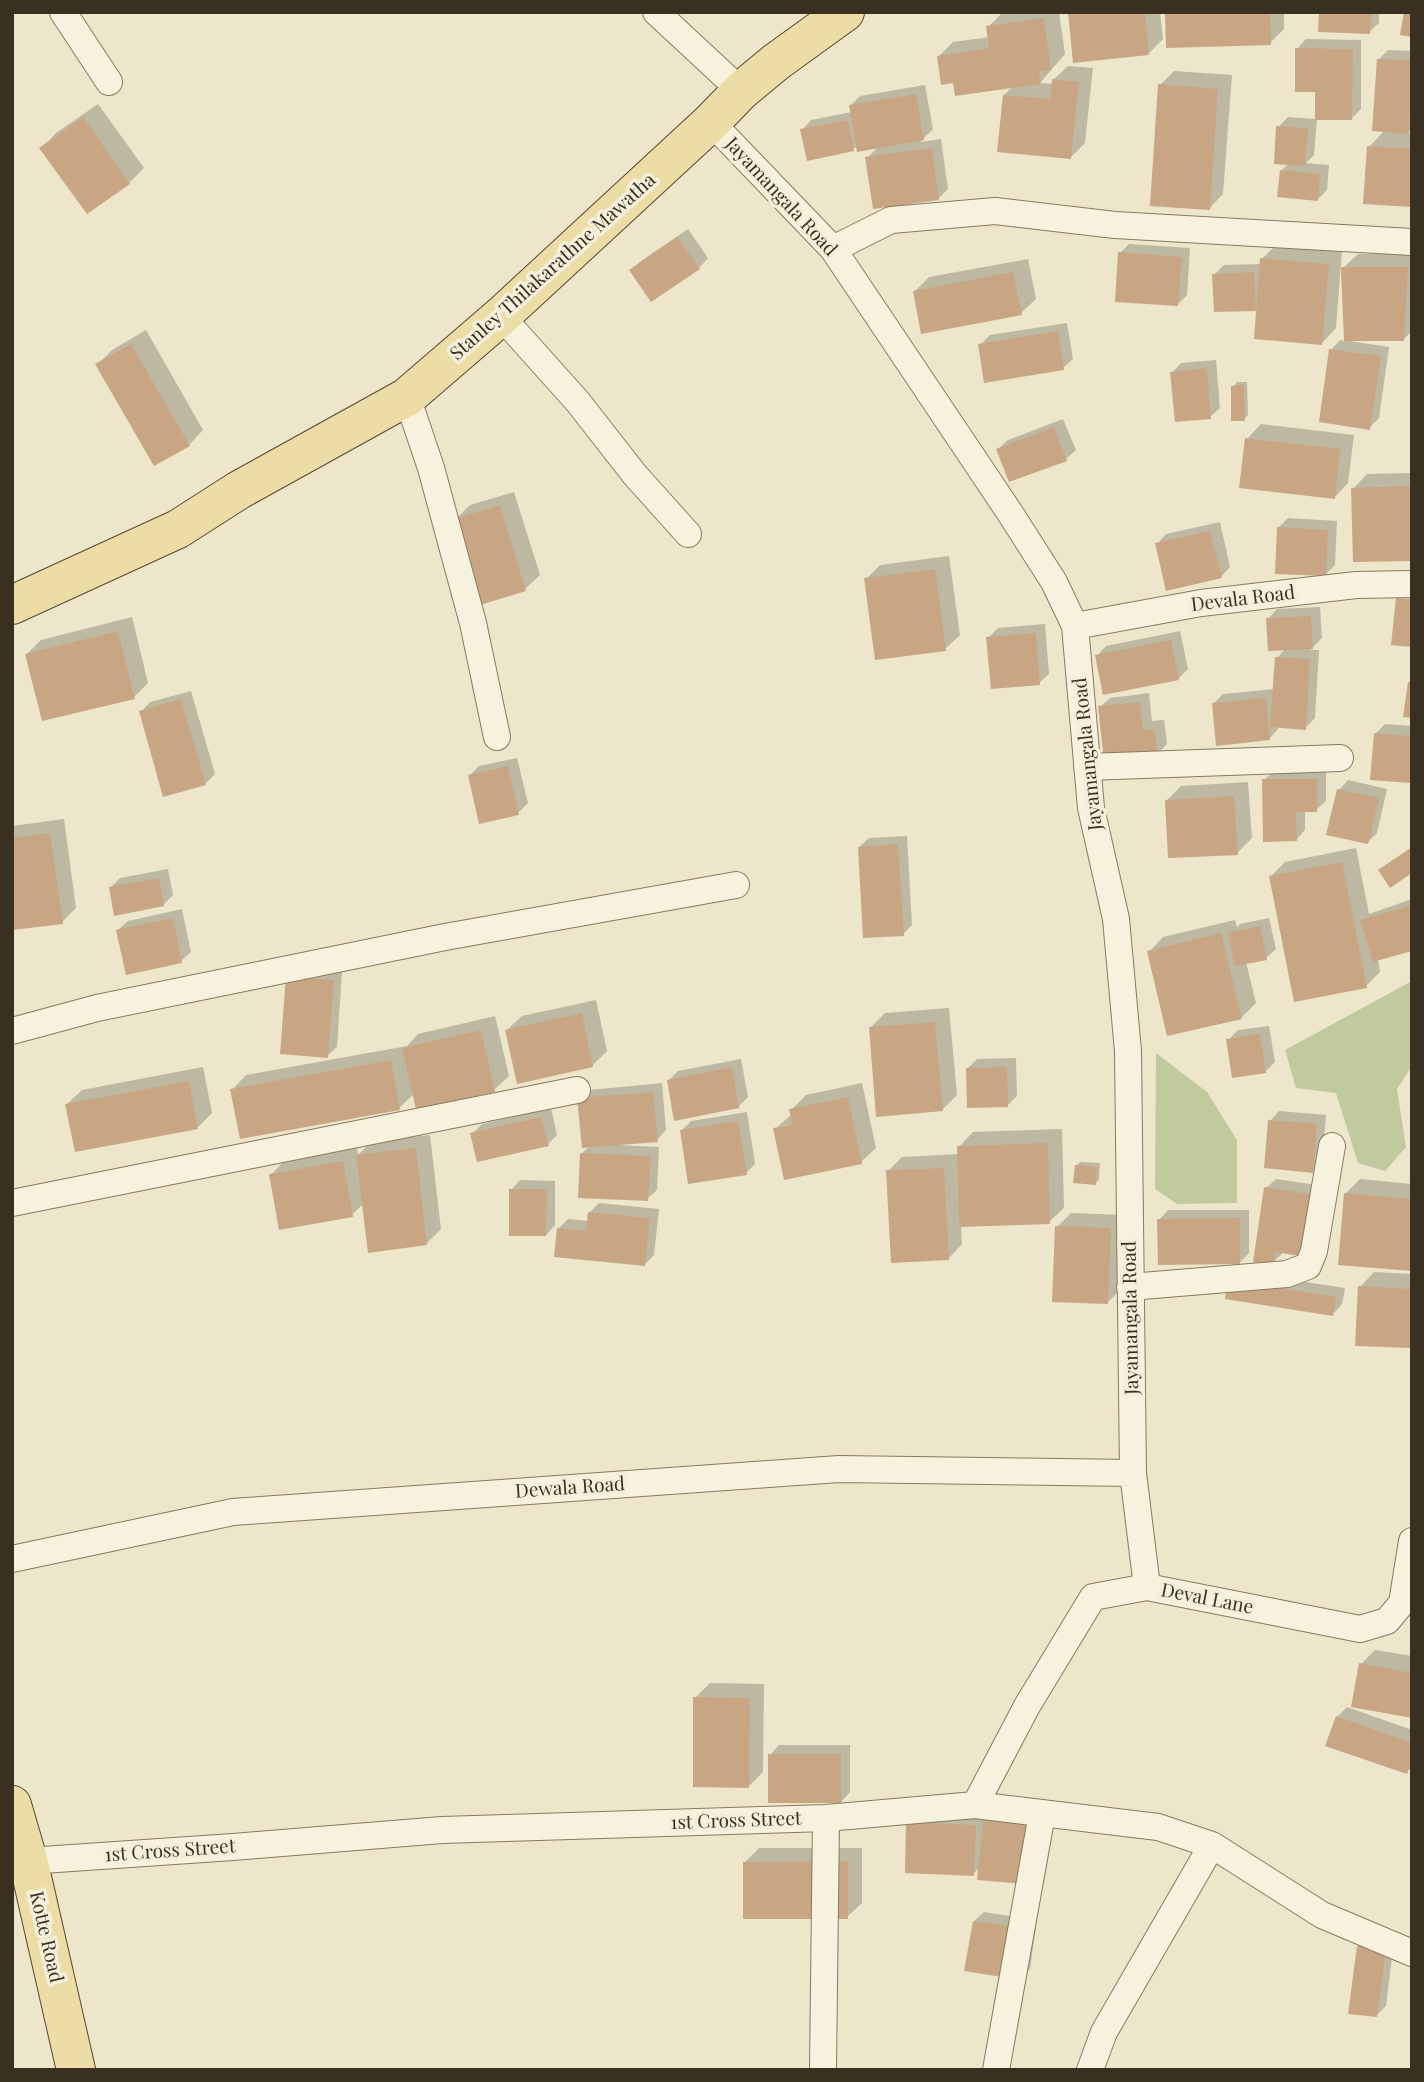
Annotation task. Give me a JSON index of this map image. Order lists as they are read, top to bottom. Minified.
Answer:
{"streets":{"main road":["Stanley Thilakarathne Mawatha","Kotte Road"],"street":["Jayamangala Road","Devala Road","Dewala Road","Deval Lane","1st Cross Street"]},"crossings":[["Jayamangala Road","Stanley Thilakarathne Mawatha"],["Jayamangala Road","Devala Road"],["Jayamangala Road","Dewala Road"],["Jayamangala Road","Deval Lane"],["Deval Lane","1st Cross Street"],["1st Cross Street","Kotte Road"]]}
